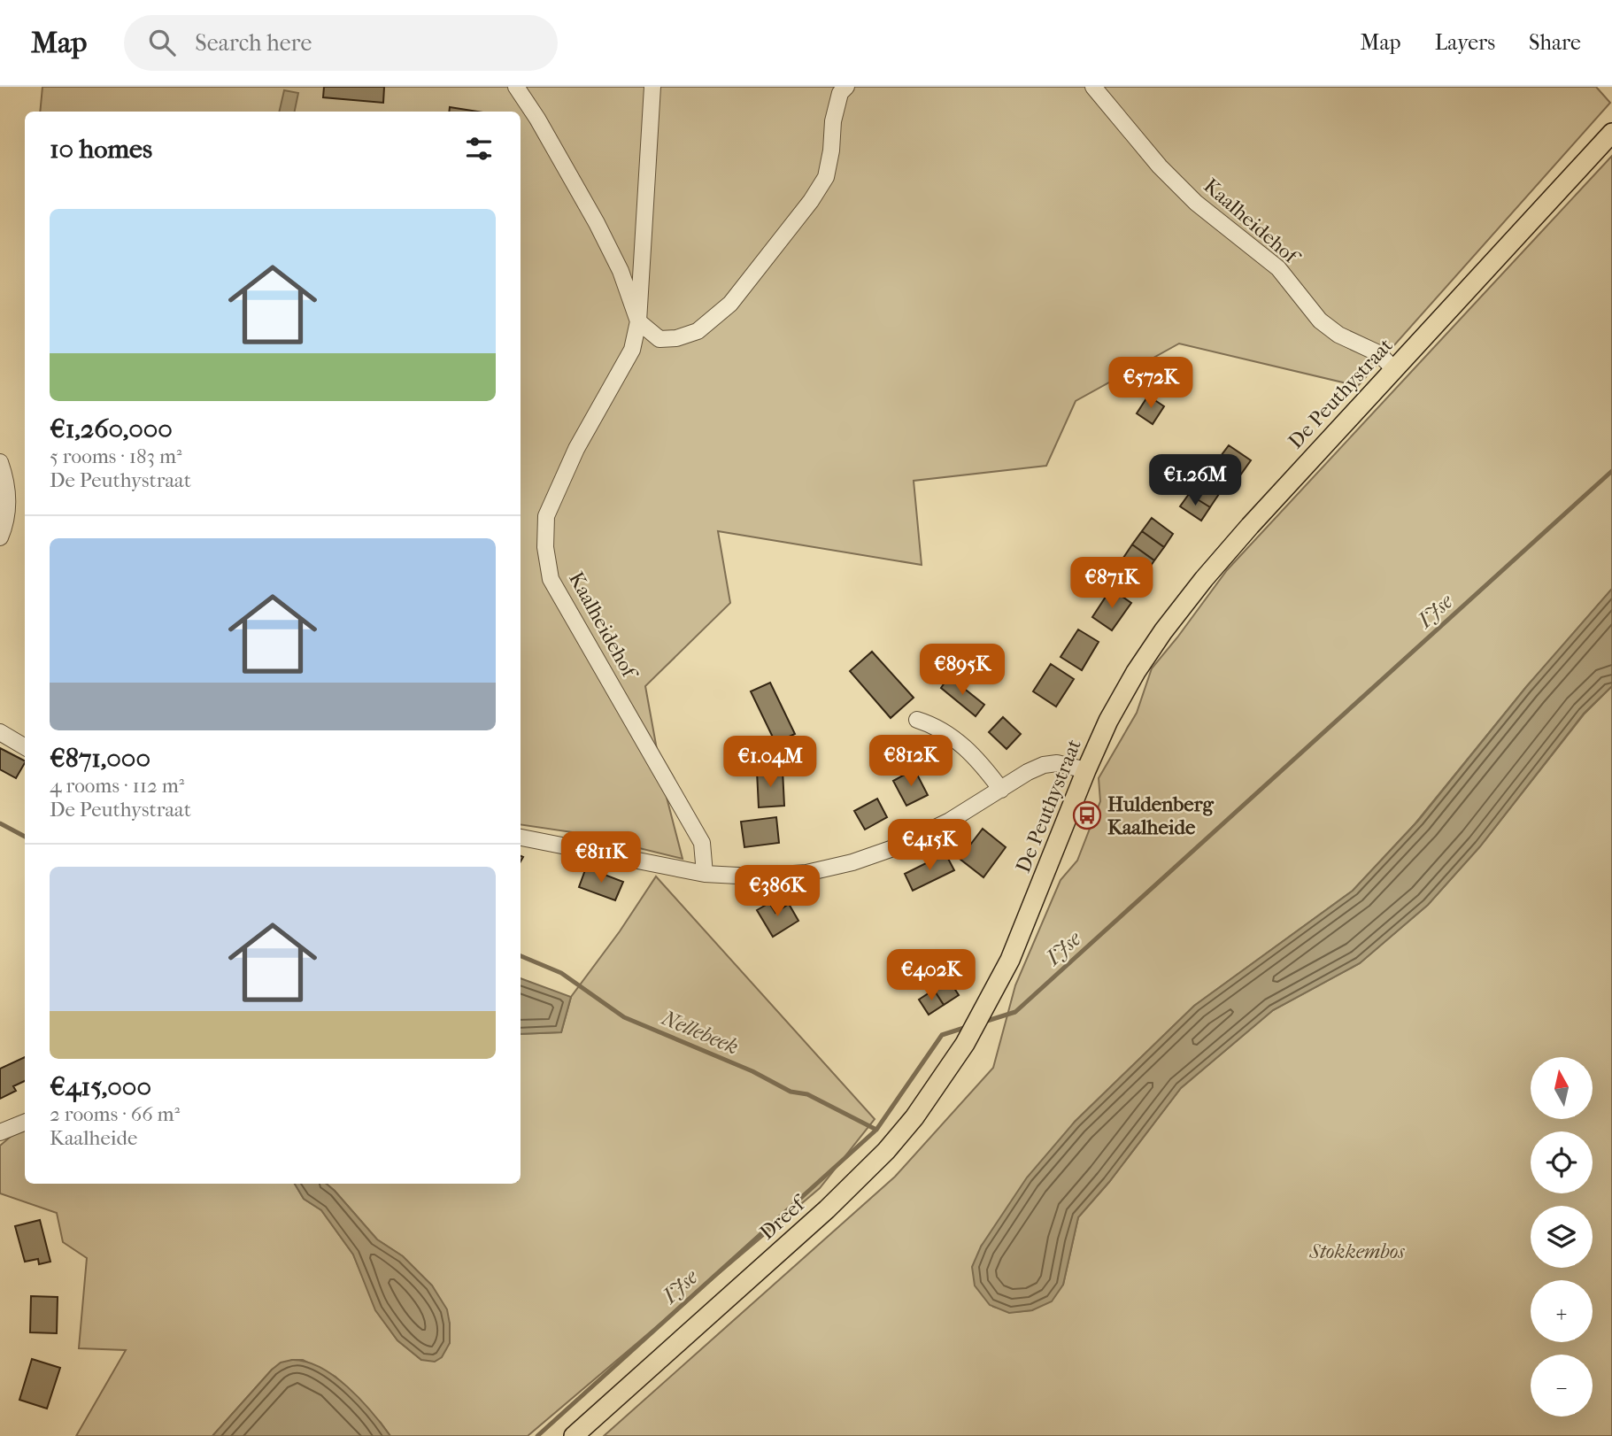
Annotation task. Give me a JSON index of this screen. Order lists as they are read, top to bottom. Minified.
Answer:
{"streets":{"main road":["De Peuthystraat","Dreef"],"street":["Kaalheidehof"]},"crossings":[["Kaalheidehof","De Peuthystraat"],["De Peuthystraat","Dreef"]],"water":["IJse","Nellebeek"],"parks":["Stokkembos"],"places":{"bus stop":["Huldenberg Kaalheide"]},"north":"top","page":{"header":"Map","search":"Search here","nav":["Map","Layers","Share"],"heading":"10 homes","list":[{"name":"€1,260,000","note":"5 rooms · 183 m² · De Peuthystraat"},{"name":"€871,000","note":"4 rooms · 112 m² · De Peuthystraat"},{"name":"€415,000","note":"2 rooms · 66 m² · Kaalheide"}],"price":["€572K","€1.26M","€871K","€895K","€812K","€1.04M","€415K","€811K","€386K","€402K"],"map_buttons":["+","−"]}}
